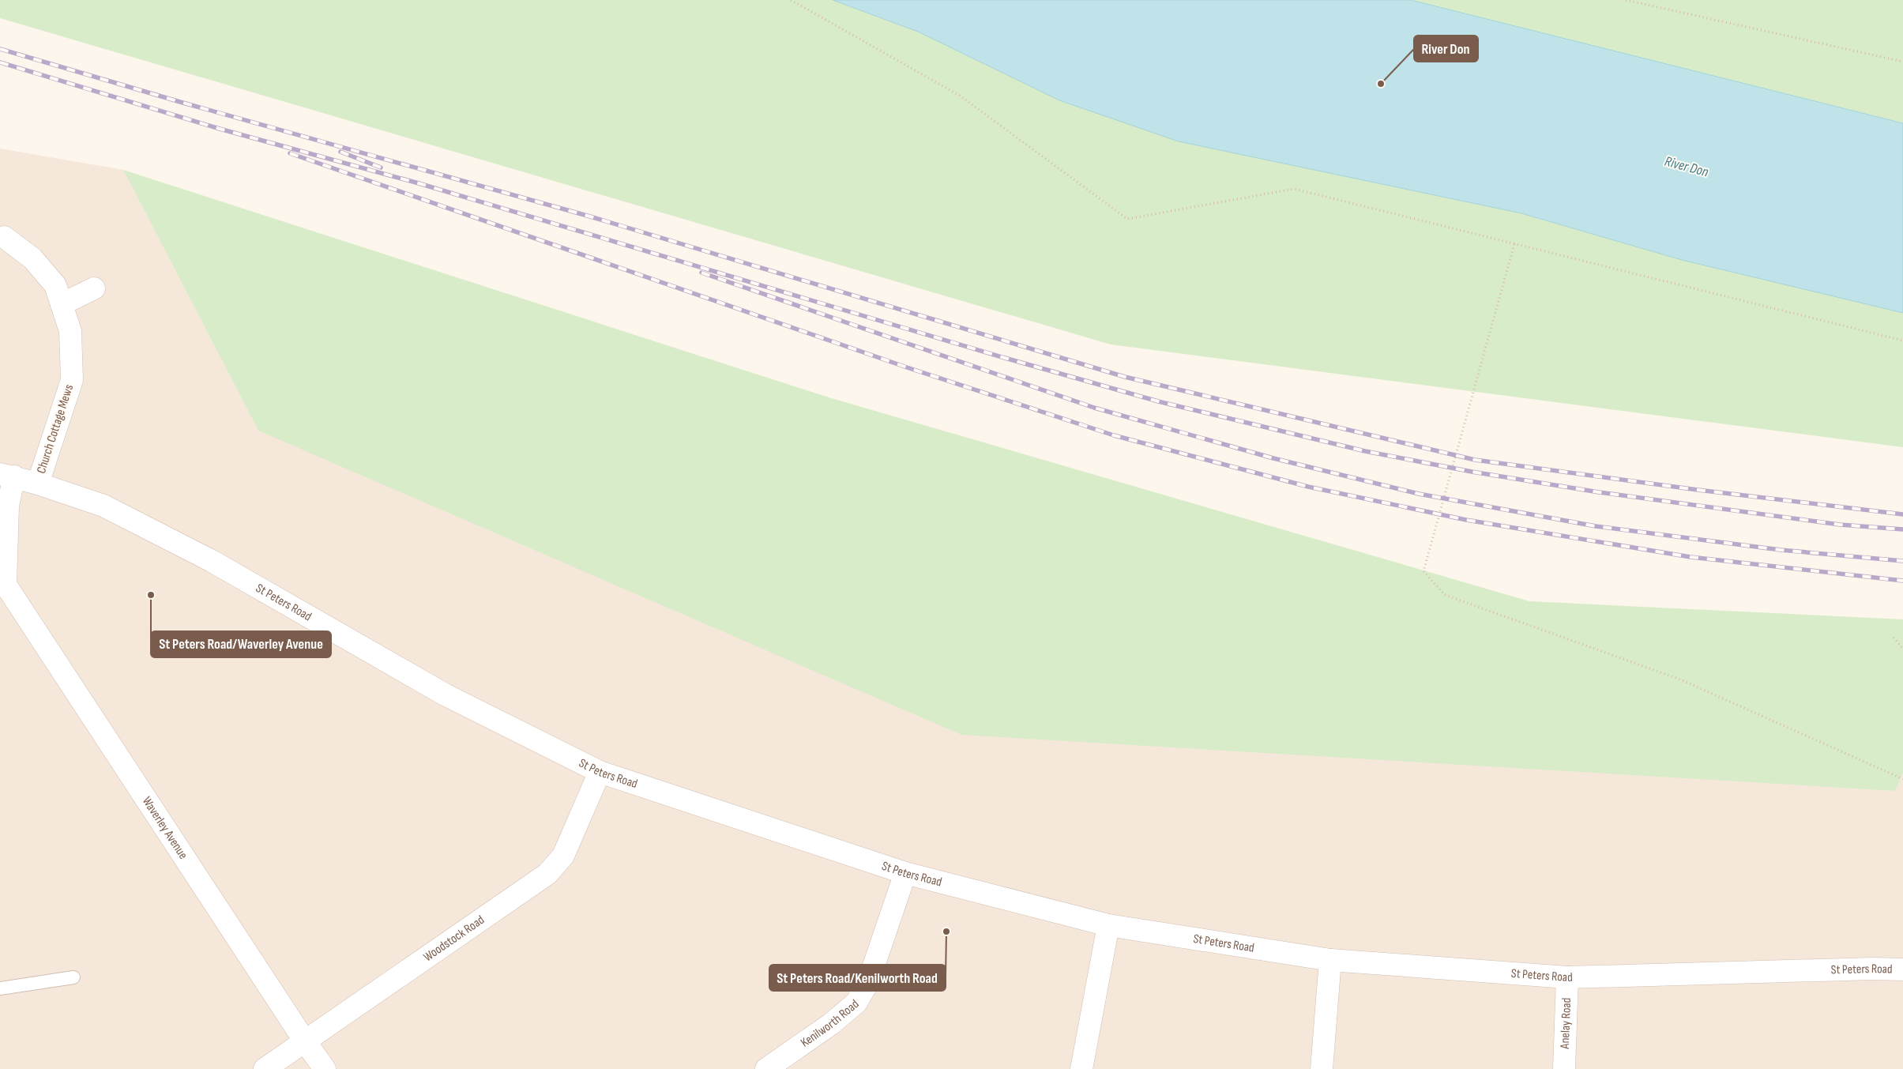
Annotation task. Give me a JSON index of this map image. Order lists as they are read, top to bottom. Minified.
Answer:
{"streets":{"street":["Church Cottage Mews","St Peters Road","Waverley Avenue","Woodstock Road","Kenilworth Road","Anelay Road"]},"crossings":[["Church Cottage Mews","St Peters Road"],["St Peters Road","Waverley Avenue"],["St Peters Road","Woodstock Road"],["St Peters Road","Kenilworth Road"],["St Peters Road","Anelay Road"],["Waverley Avenue","Woodstock Road"]],"water":["River Don"],"places":["River Don","St Peters Road/Waverley Avenue","St Peters Road/Kenilworth Road"]}
